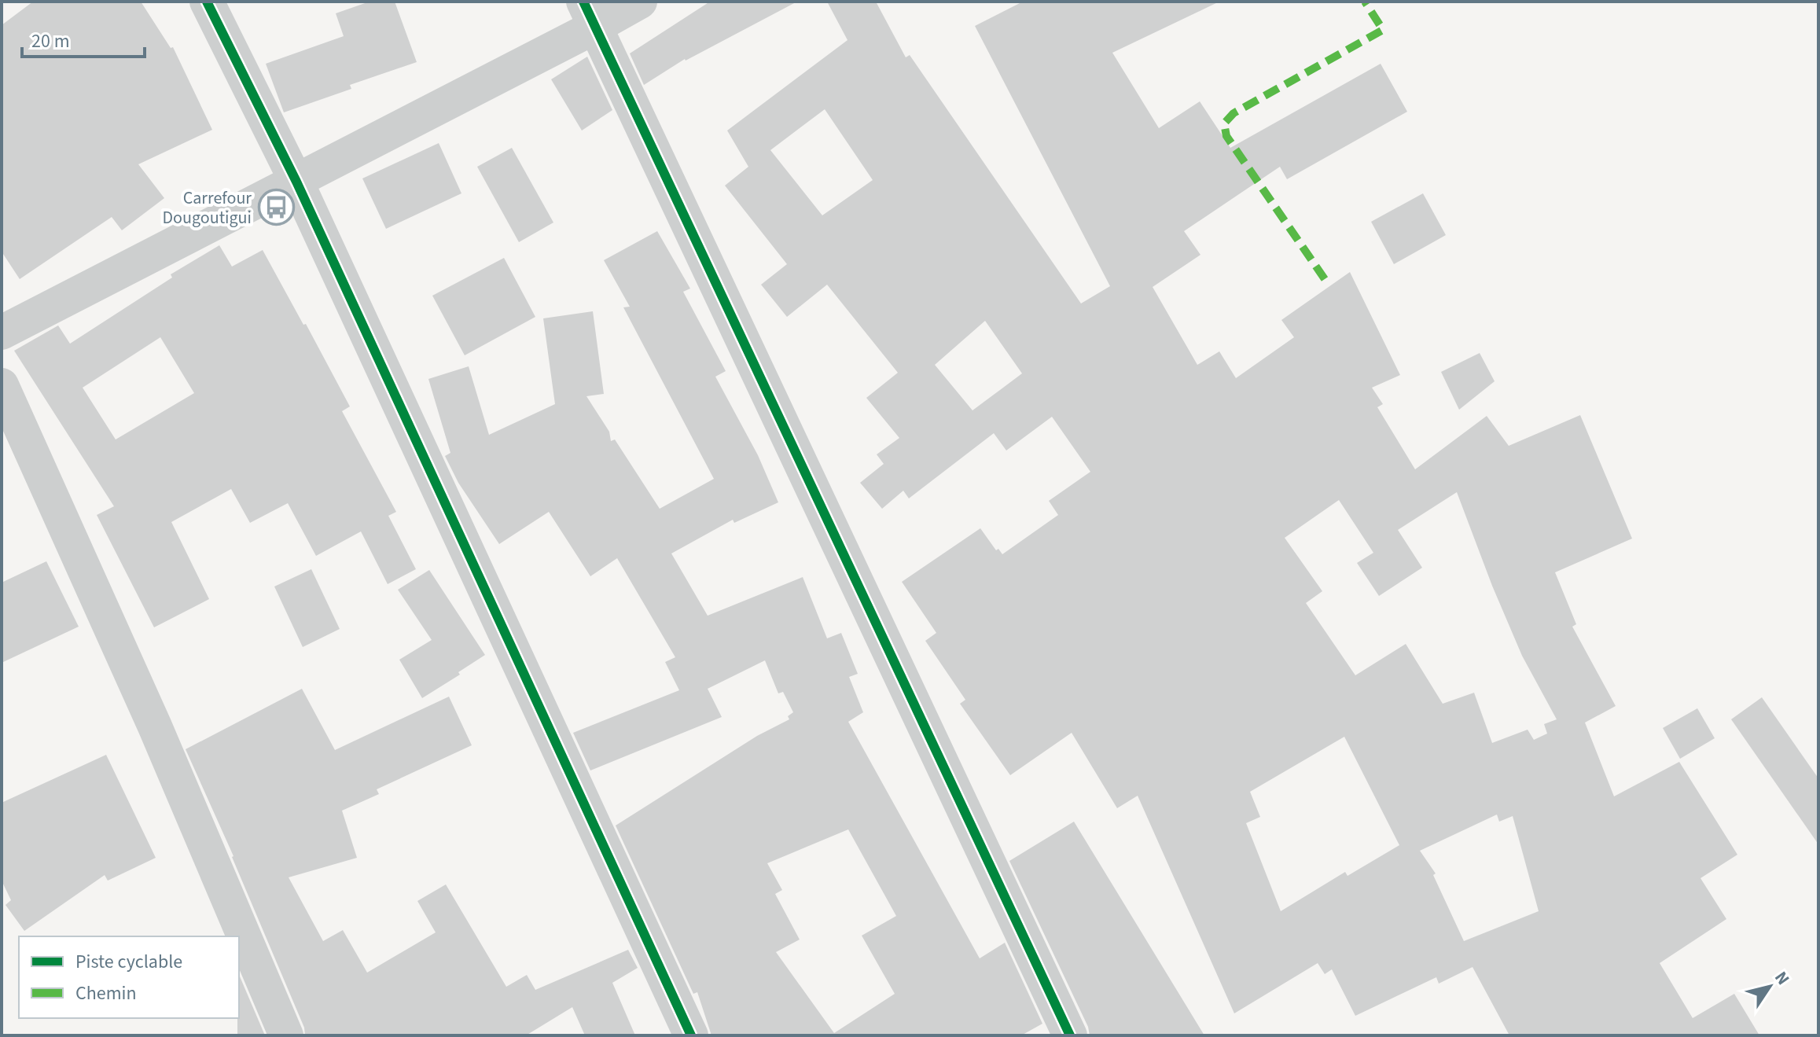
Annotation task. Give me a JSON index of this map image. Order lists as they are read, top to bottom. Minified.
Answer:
{"places":{"bus stop":["Carrefour Dougoutigui"]},"legend":["Piste cyclable","Chemin"],"scale_bar":"20 m","north":"top right"}
